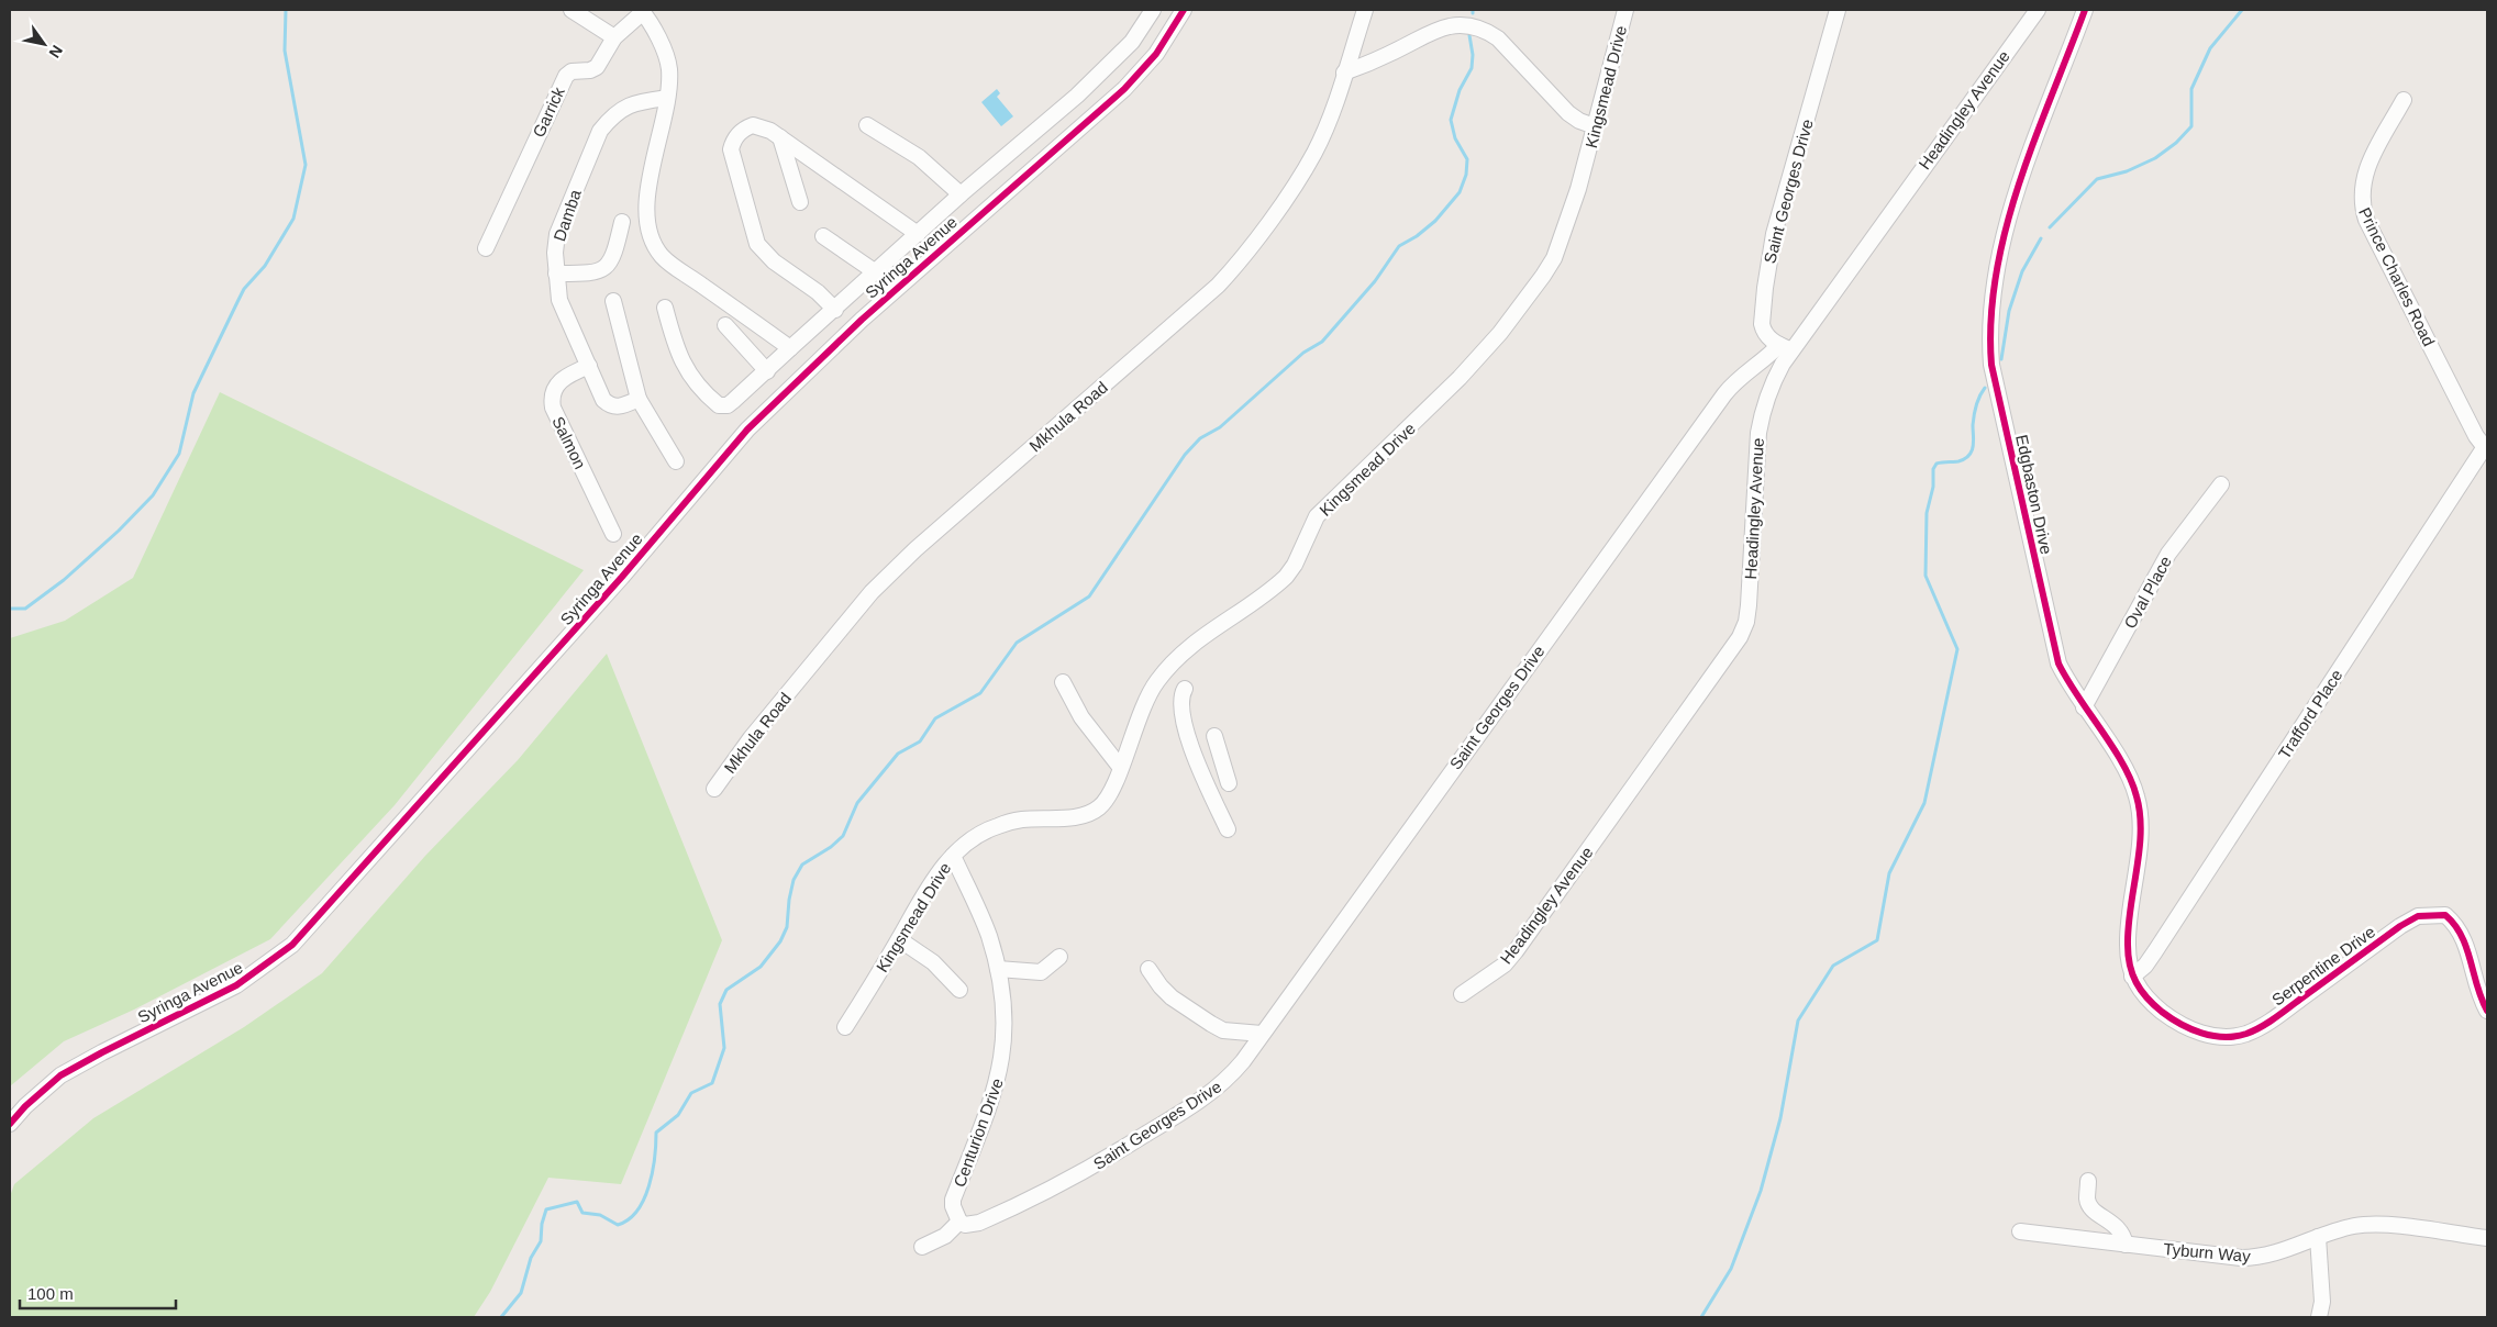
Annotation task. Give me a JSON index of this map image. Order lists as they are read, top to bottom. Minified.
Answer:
{"streets":{"street":["Kingsmead Drive","Headingley Avenue","Garrick","Saint Georges Drive","Damba","Syringa Avenue","Prince Charles Road","Mkhula Road","Salmon","Edgbaston Drive","Oval Place","Trafford Place","Serpentine Drive","Centurion Drive","Tyburn Way"]},"crossings":[["Kingsmead Drive","Centurion Drive"],["Headingley Avenue","Saint Georges Drive"],["Saint Georges Drive","Centurion Drive"],["Damba","Salmon"],["Prince Charles Road","Trafford Place"],["Edgbaston Drive","Oval Place"],["Edgbaston Drive","Trafford Place"],["Edgbaston Drive","Serpentine Drive"],["Trafford Place","Serpentine Drive"]],"scale_bar":"100 m","north":"bottom right"}
